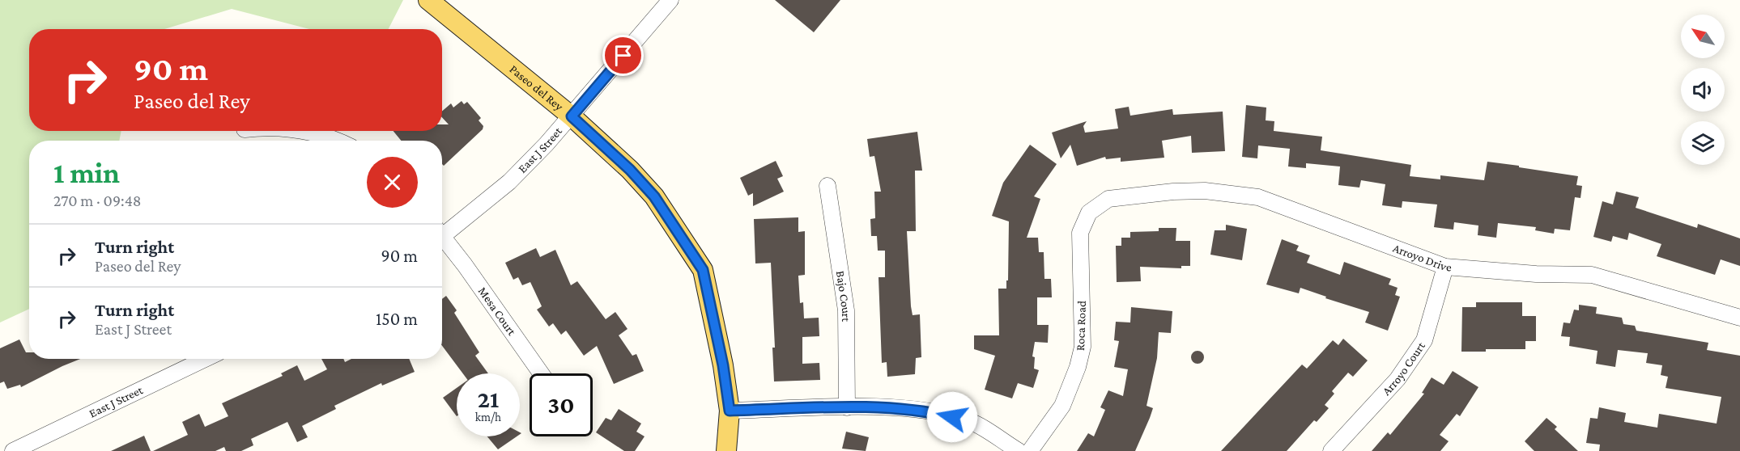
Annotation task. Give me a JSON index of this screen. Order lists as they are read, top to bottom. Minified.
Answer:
{"streets":{"main road":["Paseo del Rey"],"street":["East J Street","Arroyo Drive","Bajo Court","Mesa Court","Roca Road","Arroyo Court"]},"crossings":[["Paseo del Rey","East J Street"],["Arroyo Drive","Roca Road"],["Arroyo Drive","Arroyo Court"]],"north":"top left","page":{"turn":["90 m","Paseo del Rey"],"heading":["1 min","270 m · 09:48"],"list":[{"name":"Turn right","note":"Paseo del Rey","value":"90 m"},{"name":"Turn right","note":"East J Street","value":"150 m"}],"speed":"21 km/h","limit":"30"}}
